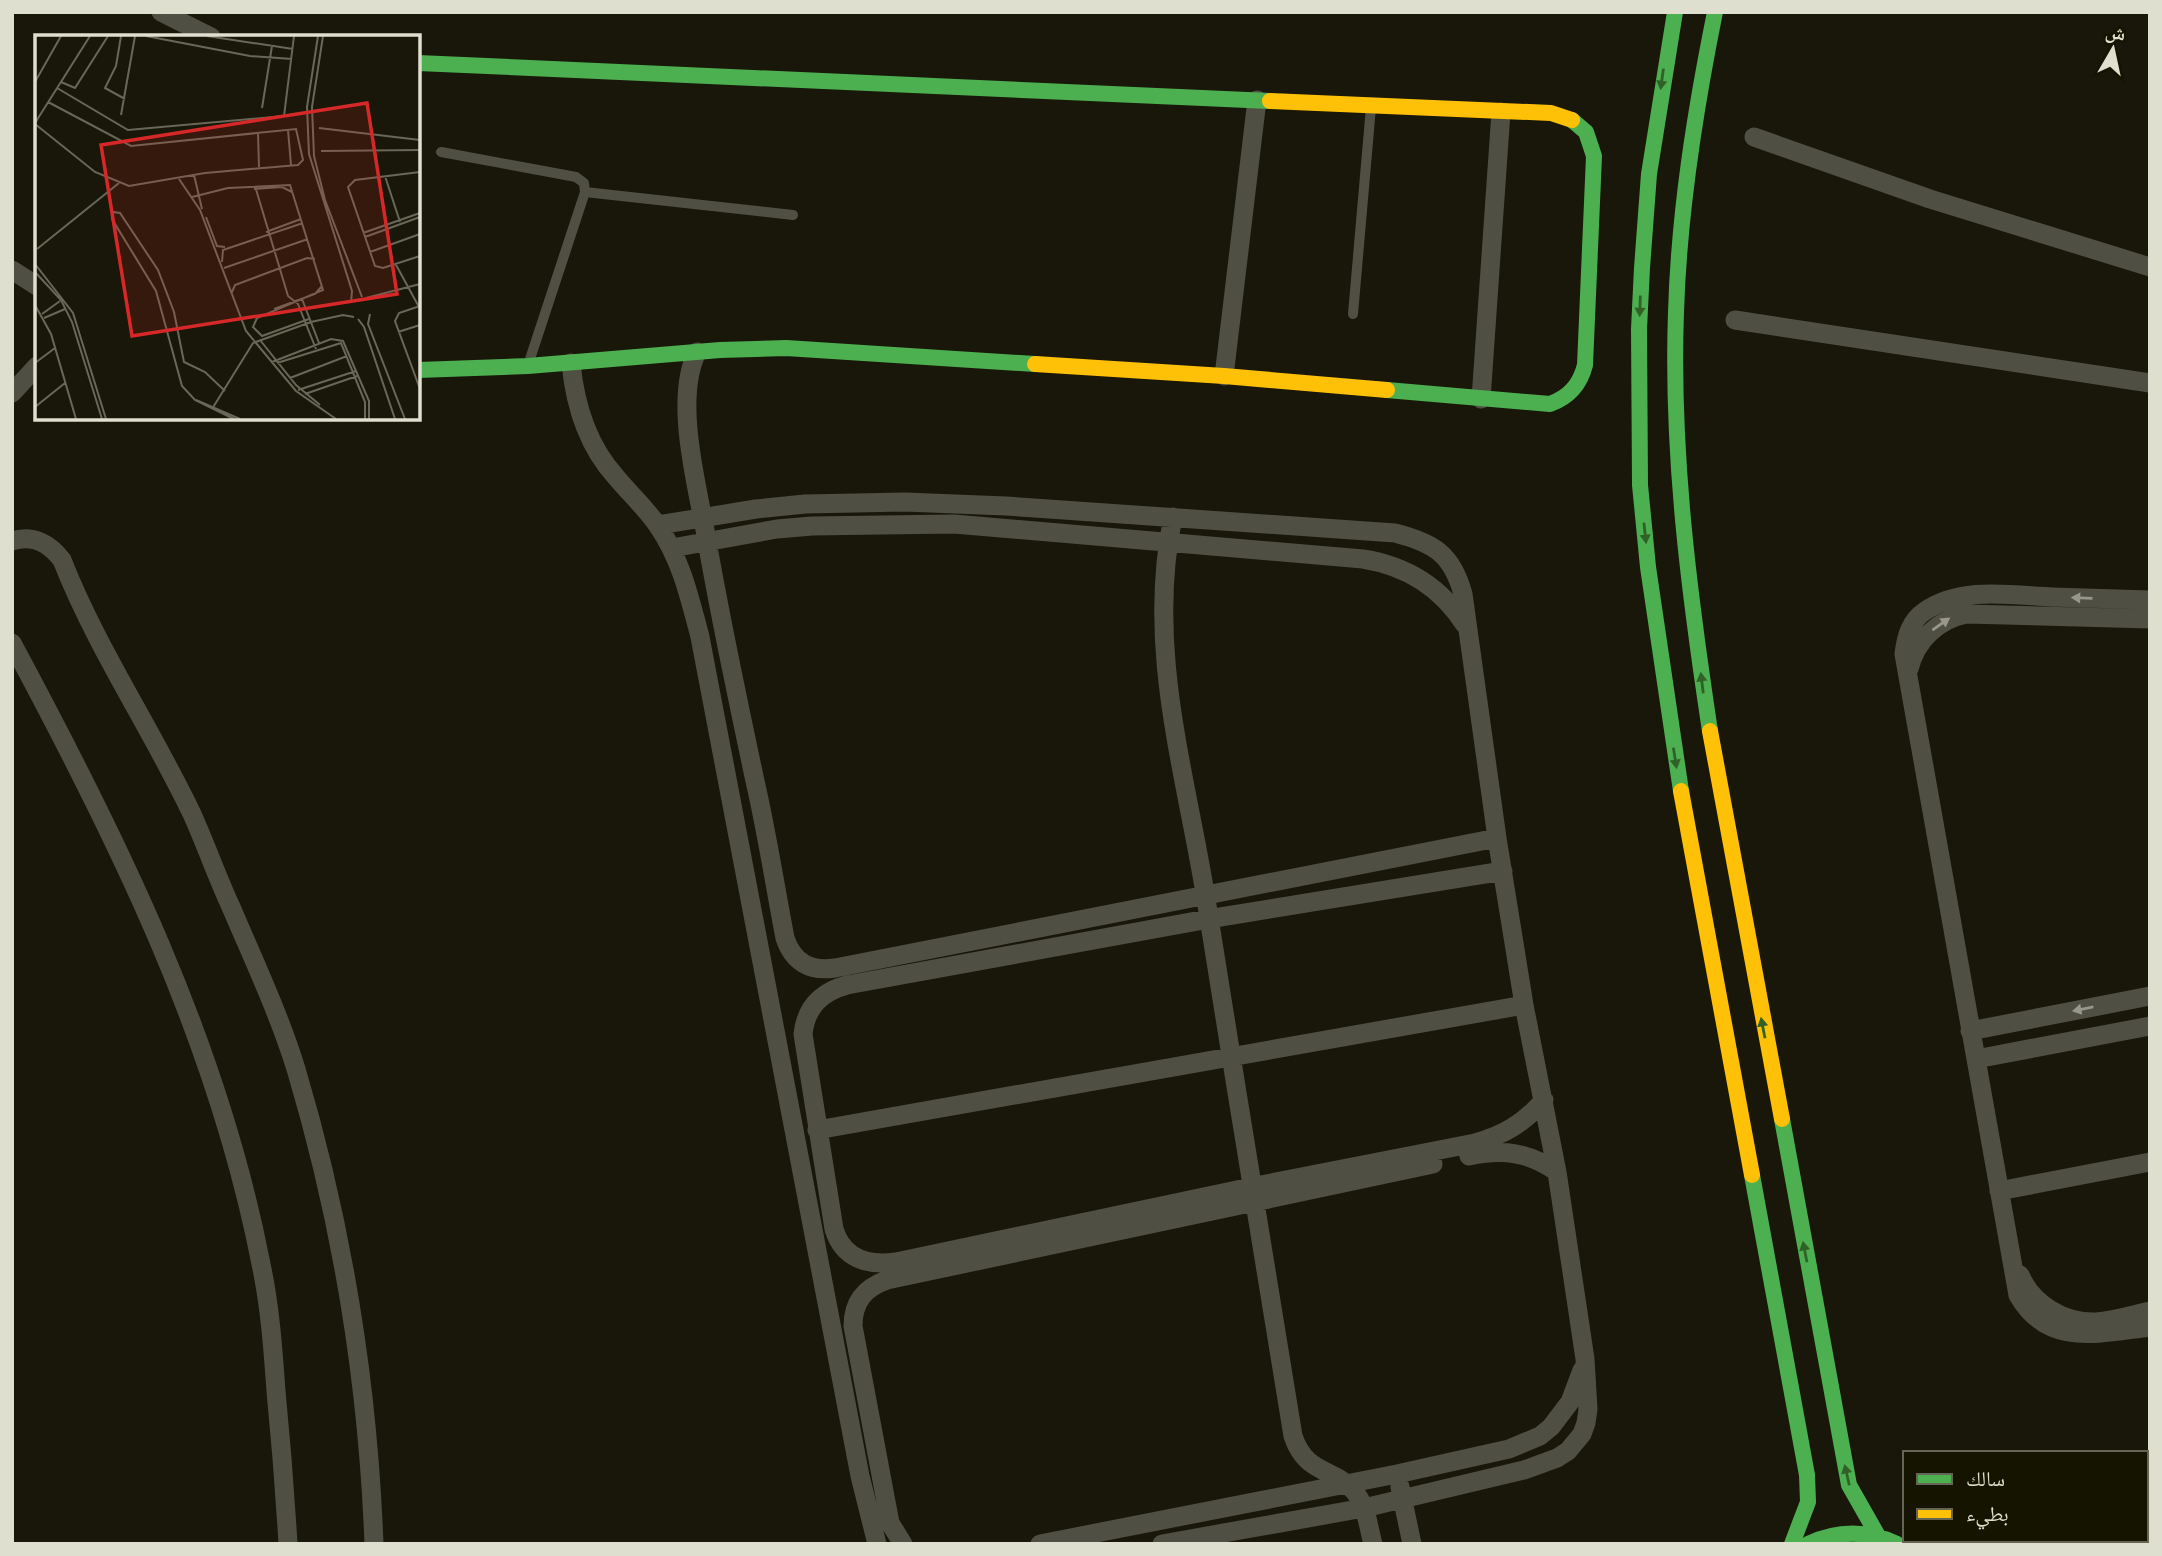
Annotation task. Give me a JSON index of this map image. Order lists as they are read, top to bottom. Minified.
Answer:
{"legend":["سالك","بطيء"],"north":"top"}
